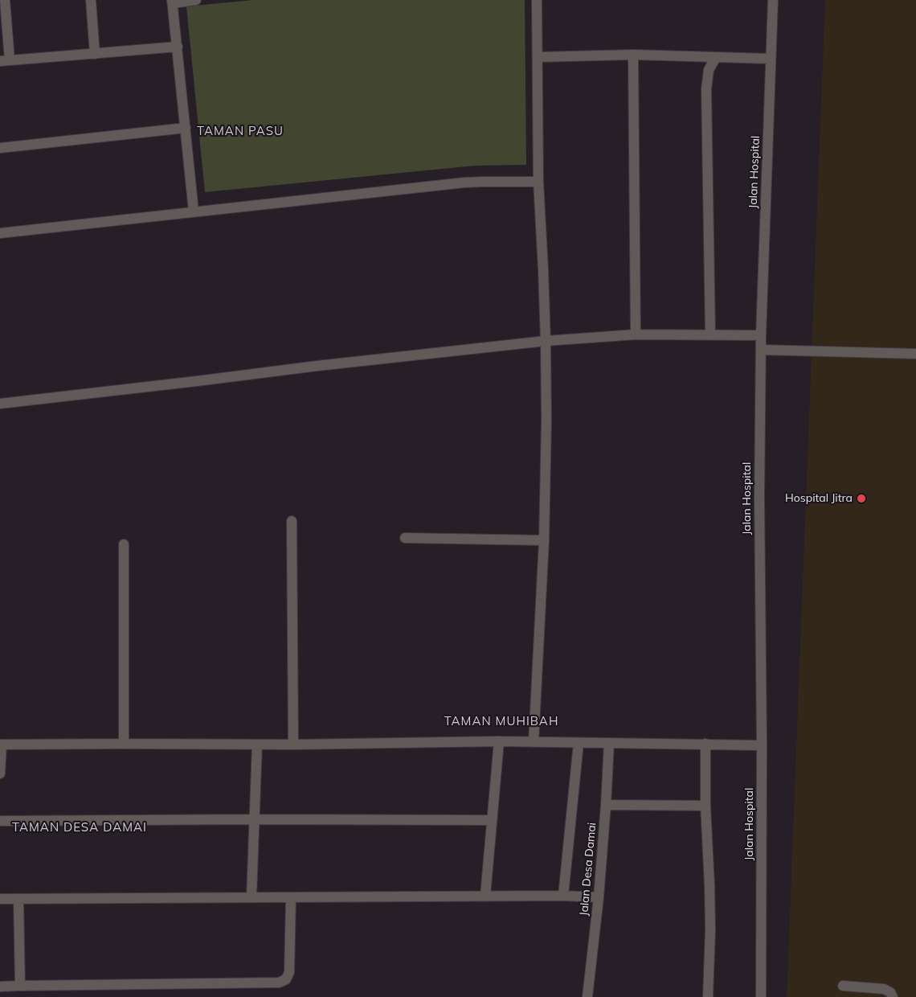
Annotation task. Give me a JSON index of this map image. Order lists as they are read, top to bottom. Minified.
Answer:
{"streets":{"street":["Jalan Hospital","Jalan Desa Damai"]},"districts":["TAMAN PASU","TAMAN MUHIBAH","TAMAN DESA DAMAI"],"places":["Hospital Jitra"]}
